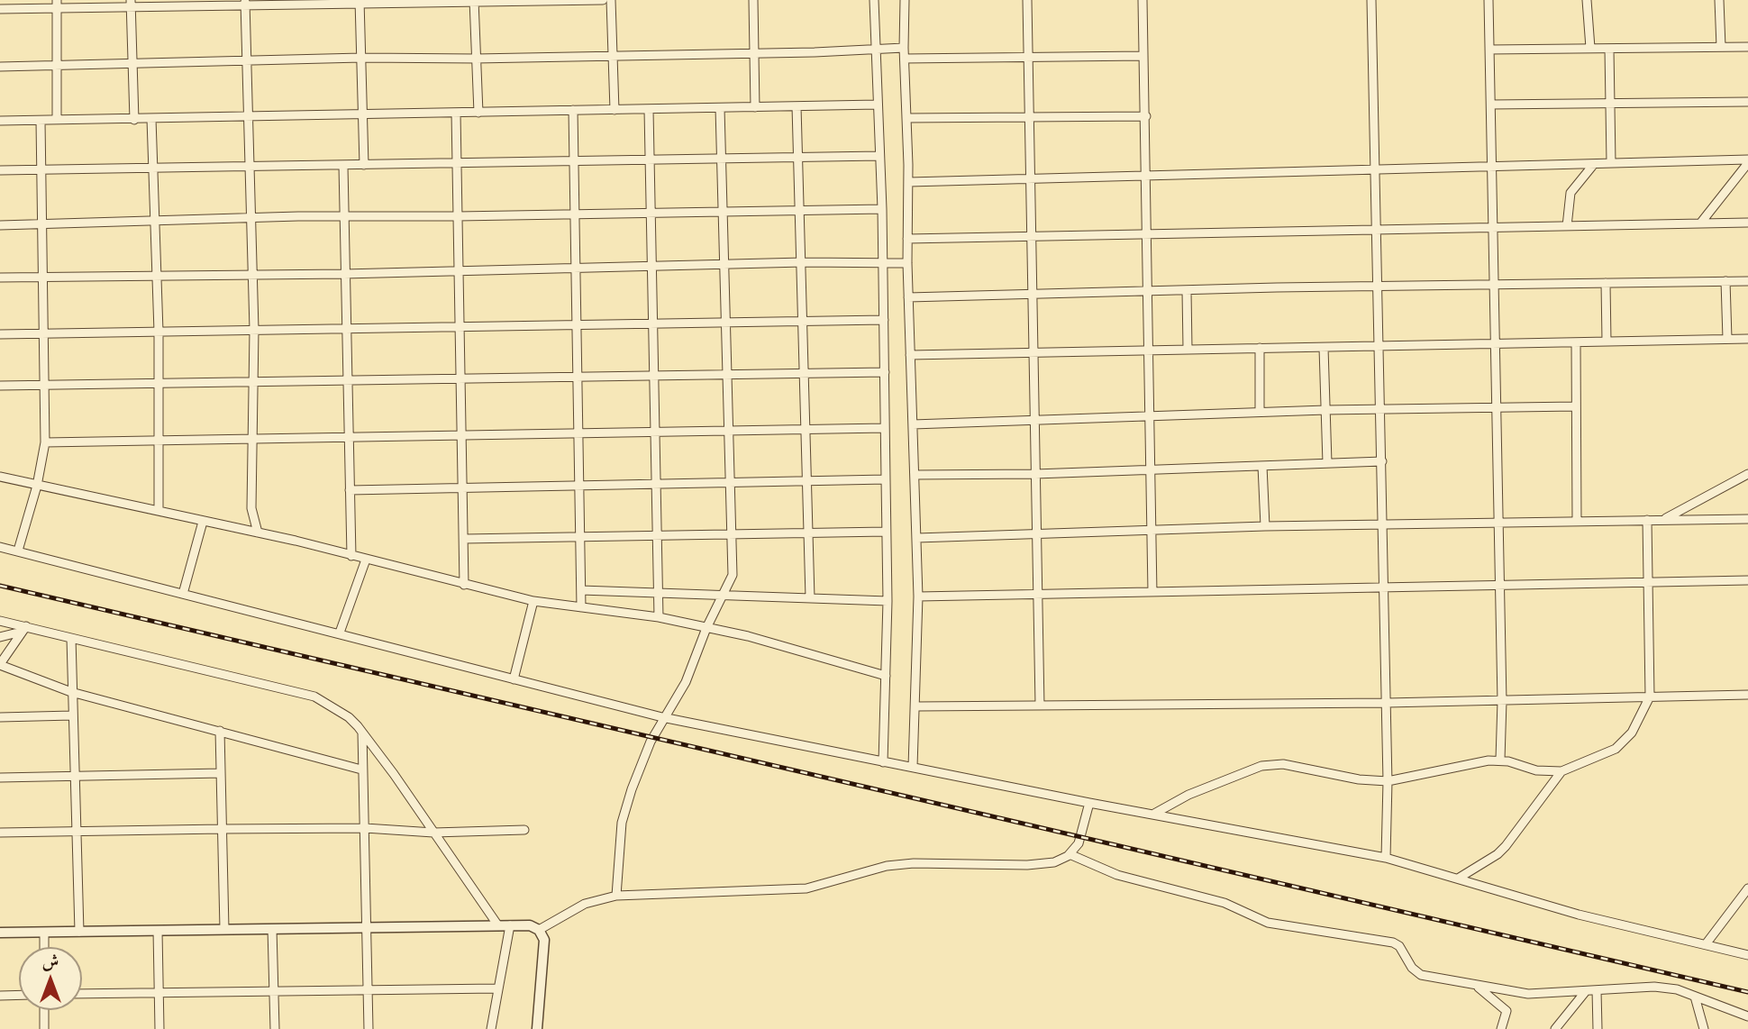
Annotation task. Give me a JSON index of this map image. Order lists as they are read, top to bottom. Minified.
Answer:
{"north":"top"}
